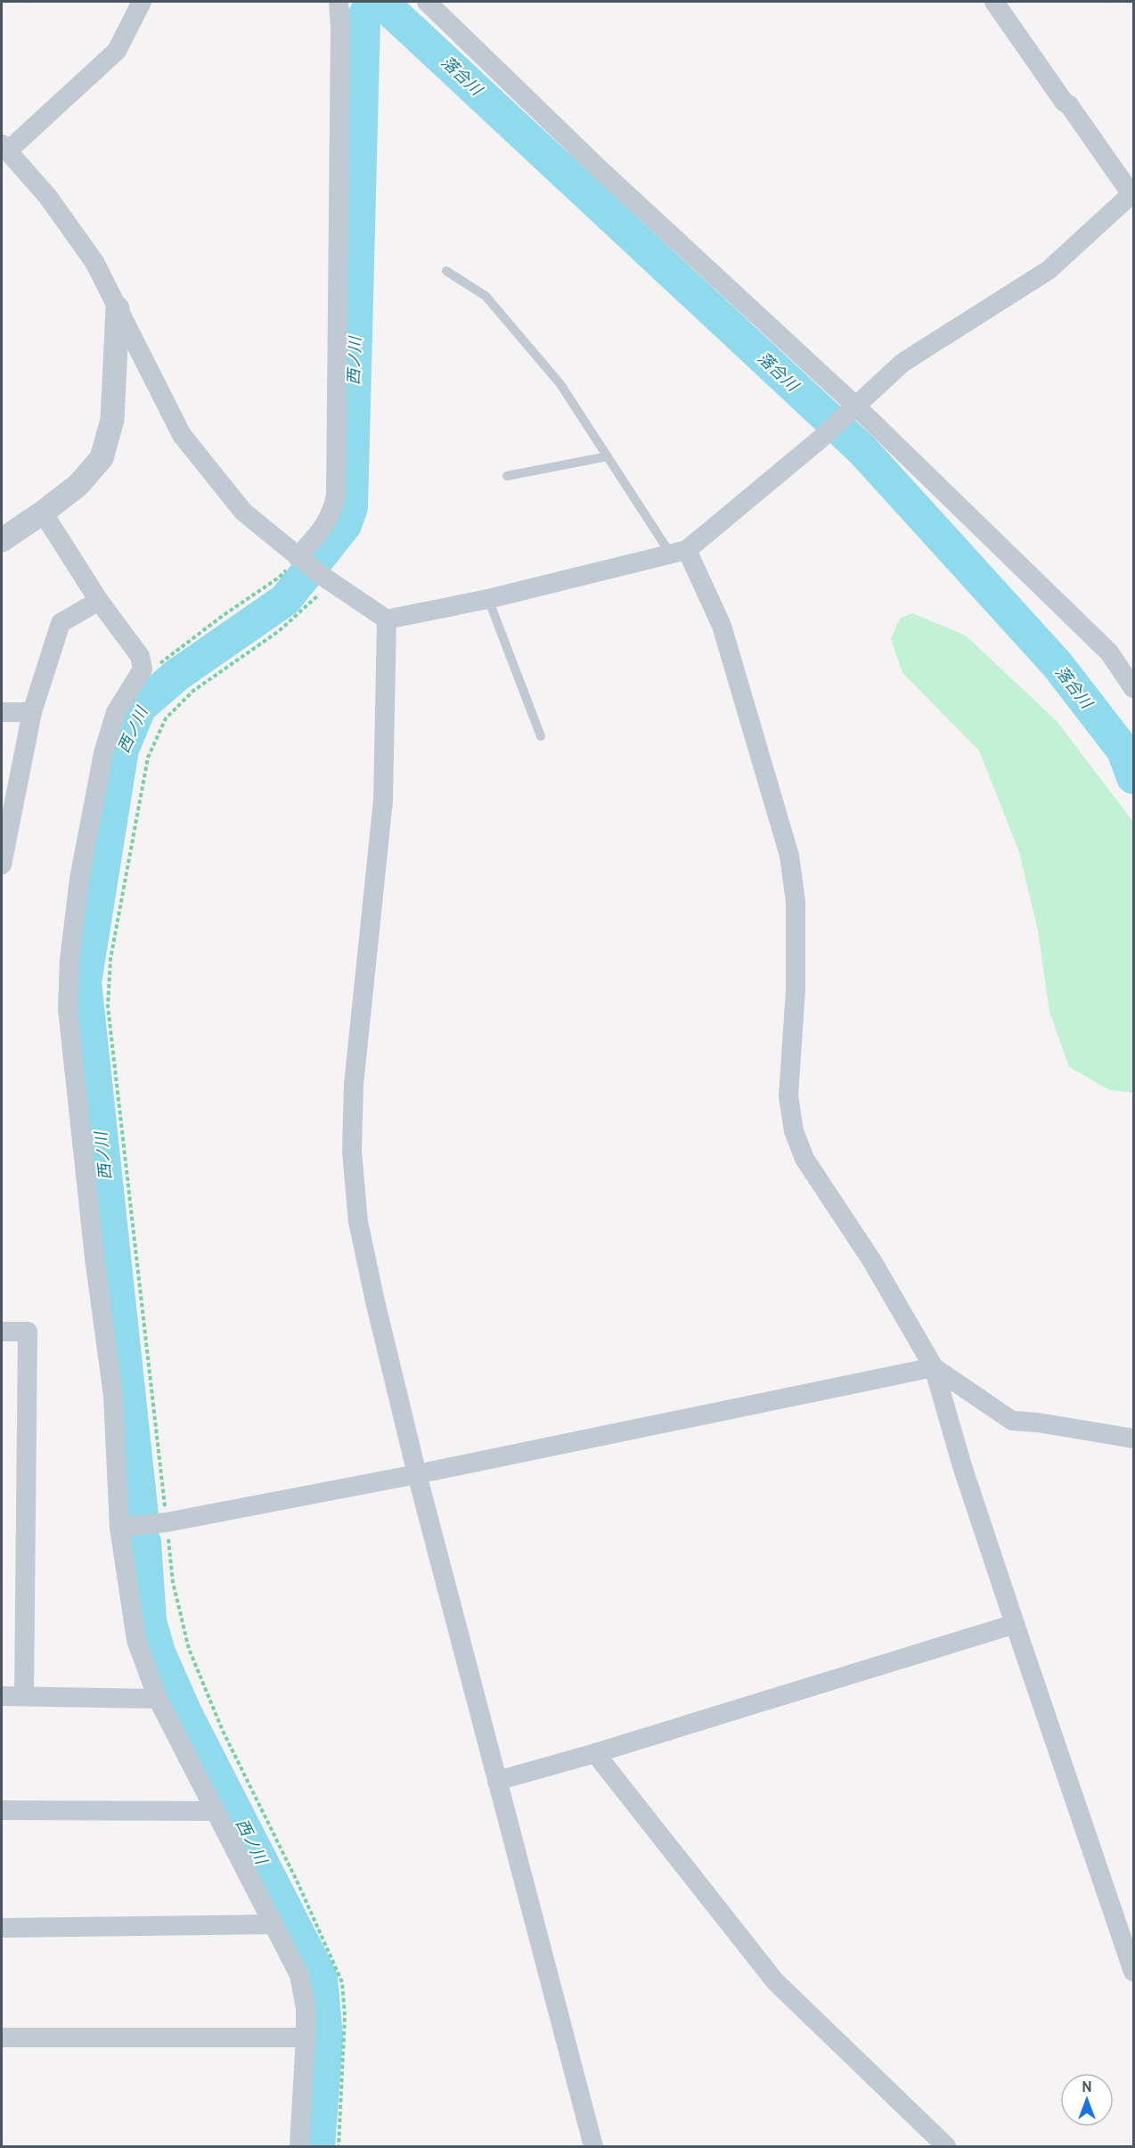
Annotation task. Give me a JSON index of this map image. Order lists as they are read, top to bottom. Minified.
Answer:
{"water":["落合川","西ノ川"],"north":"top"}
